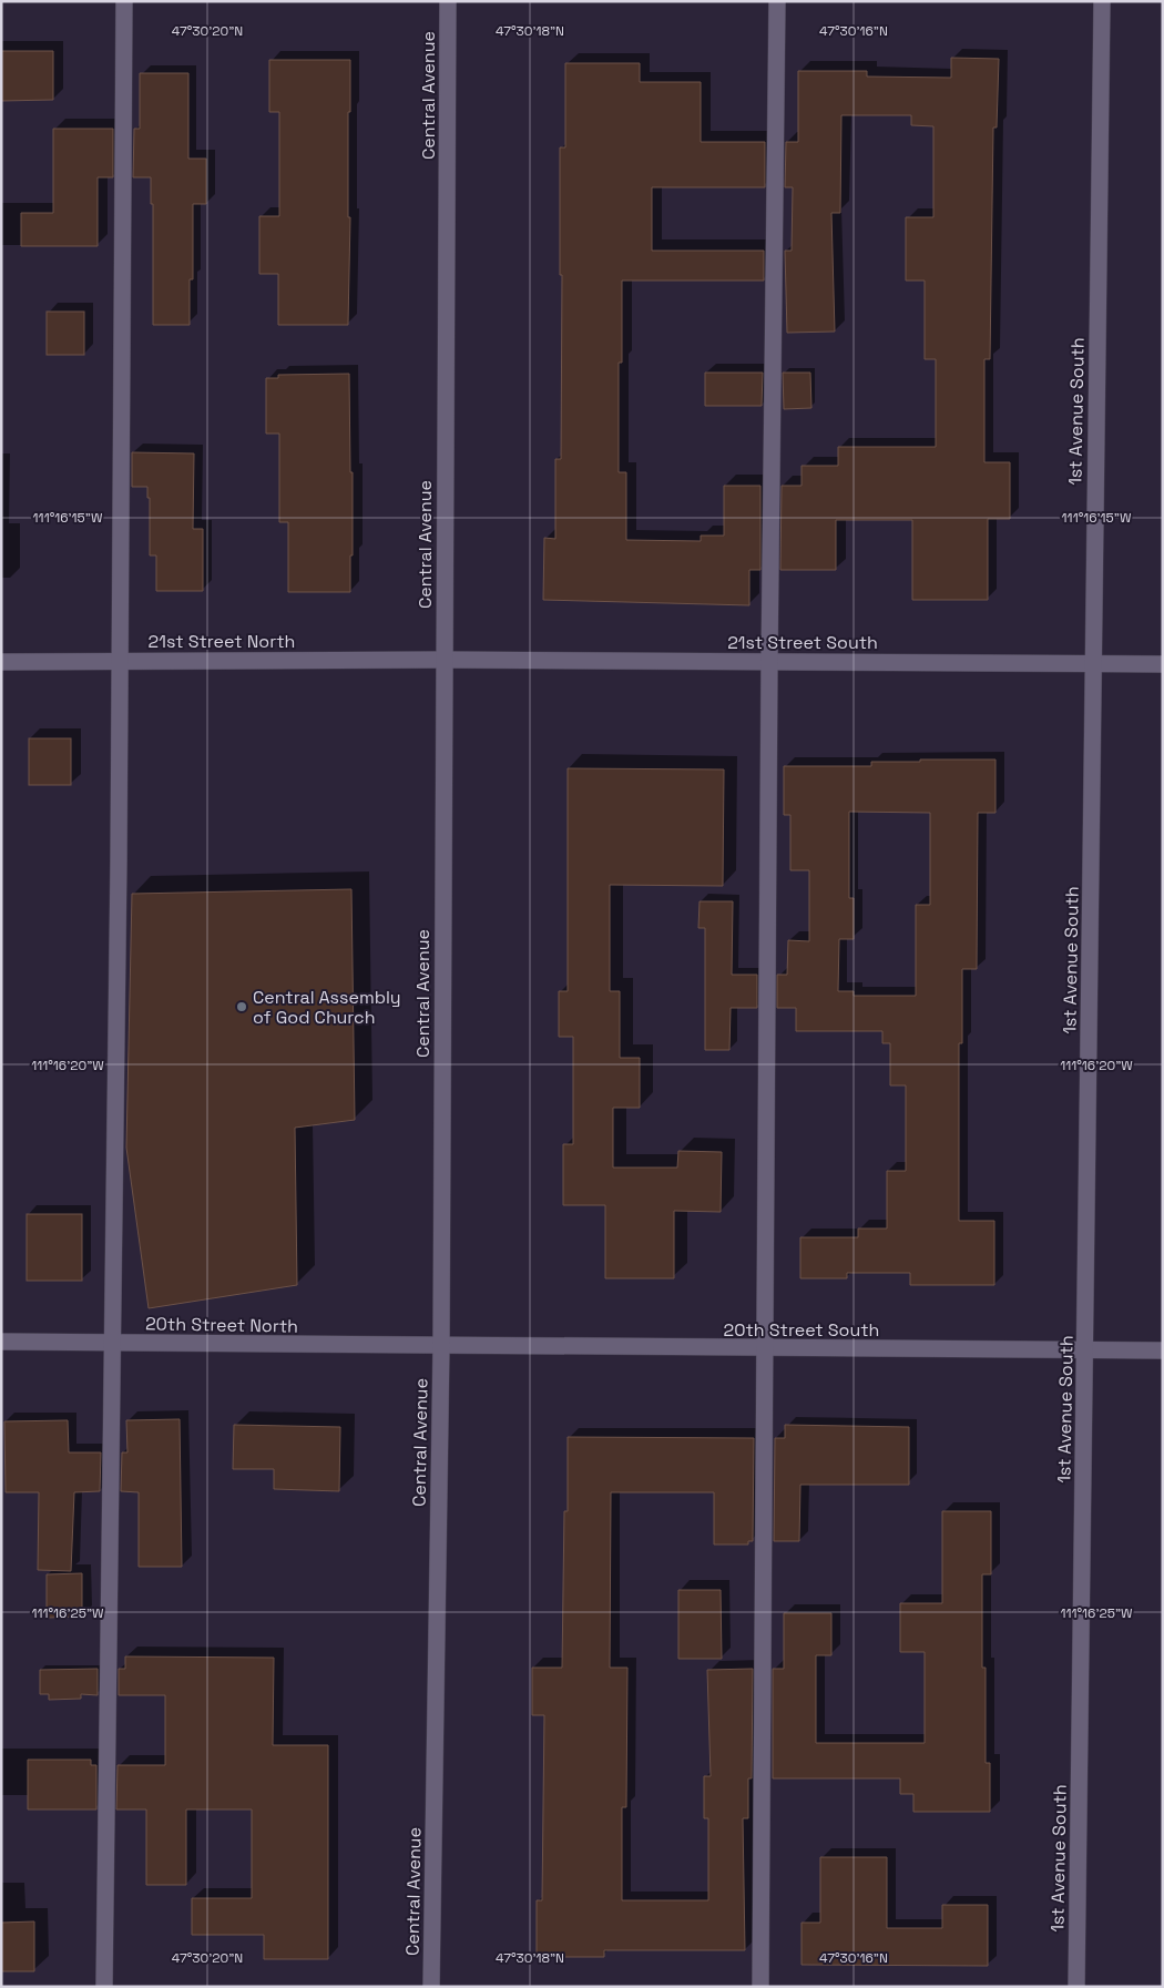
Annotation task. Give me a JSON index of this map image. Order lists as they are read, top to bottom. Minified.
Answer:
{"streets":{"street":["Central Avenue","1st Avenue South","21st Street North","21st Street South","20th Street North","20th Street South"]},"crossings":[["Central Avenue","21st Street North"],["Central Avenue","21st Street South"],["Central Avenue","20th Street North"],["Central Avenue","20th Street South"],["1st Avenue South","21st Street South"],["1st Avenue South","20th Street South"],["21st Street North","21st Street South"],["20th Street North","20th Street South"]],"places":["Central Assembly of God Church"],"coordinates":["47°30'20\"N","47°30'18\"N","47°30'16\"N","111°16'15\"W","111°16'20\"W","111°16'25\"W"]}
